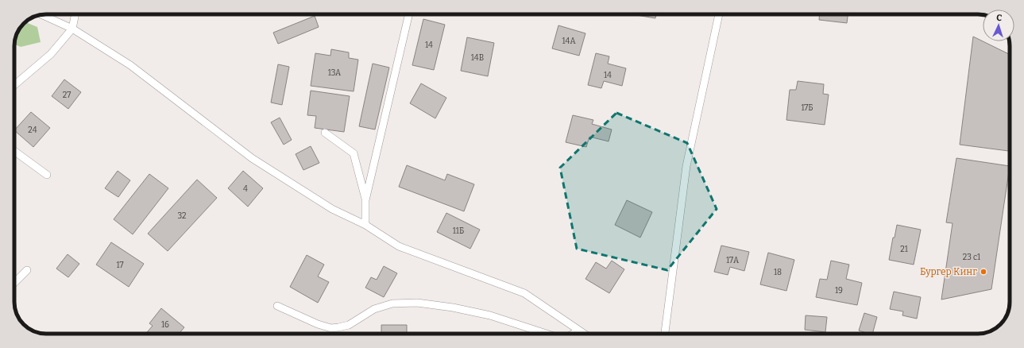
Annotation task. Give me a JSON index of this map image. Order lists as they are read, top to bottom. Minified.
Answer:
{"places":["Бургер Кинг"],"house_numbers":["14А","14","14В","13А","14","27","17Б","24","4","32","11Б","21","23 с1","17А","17","18","19","16"],"north":"top"}
